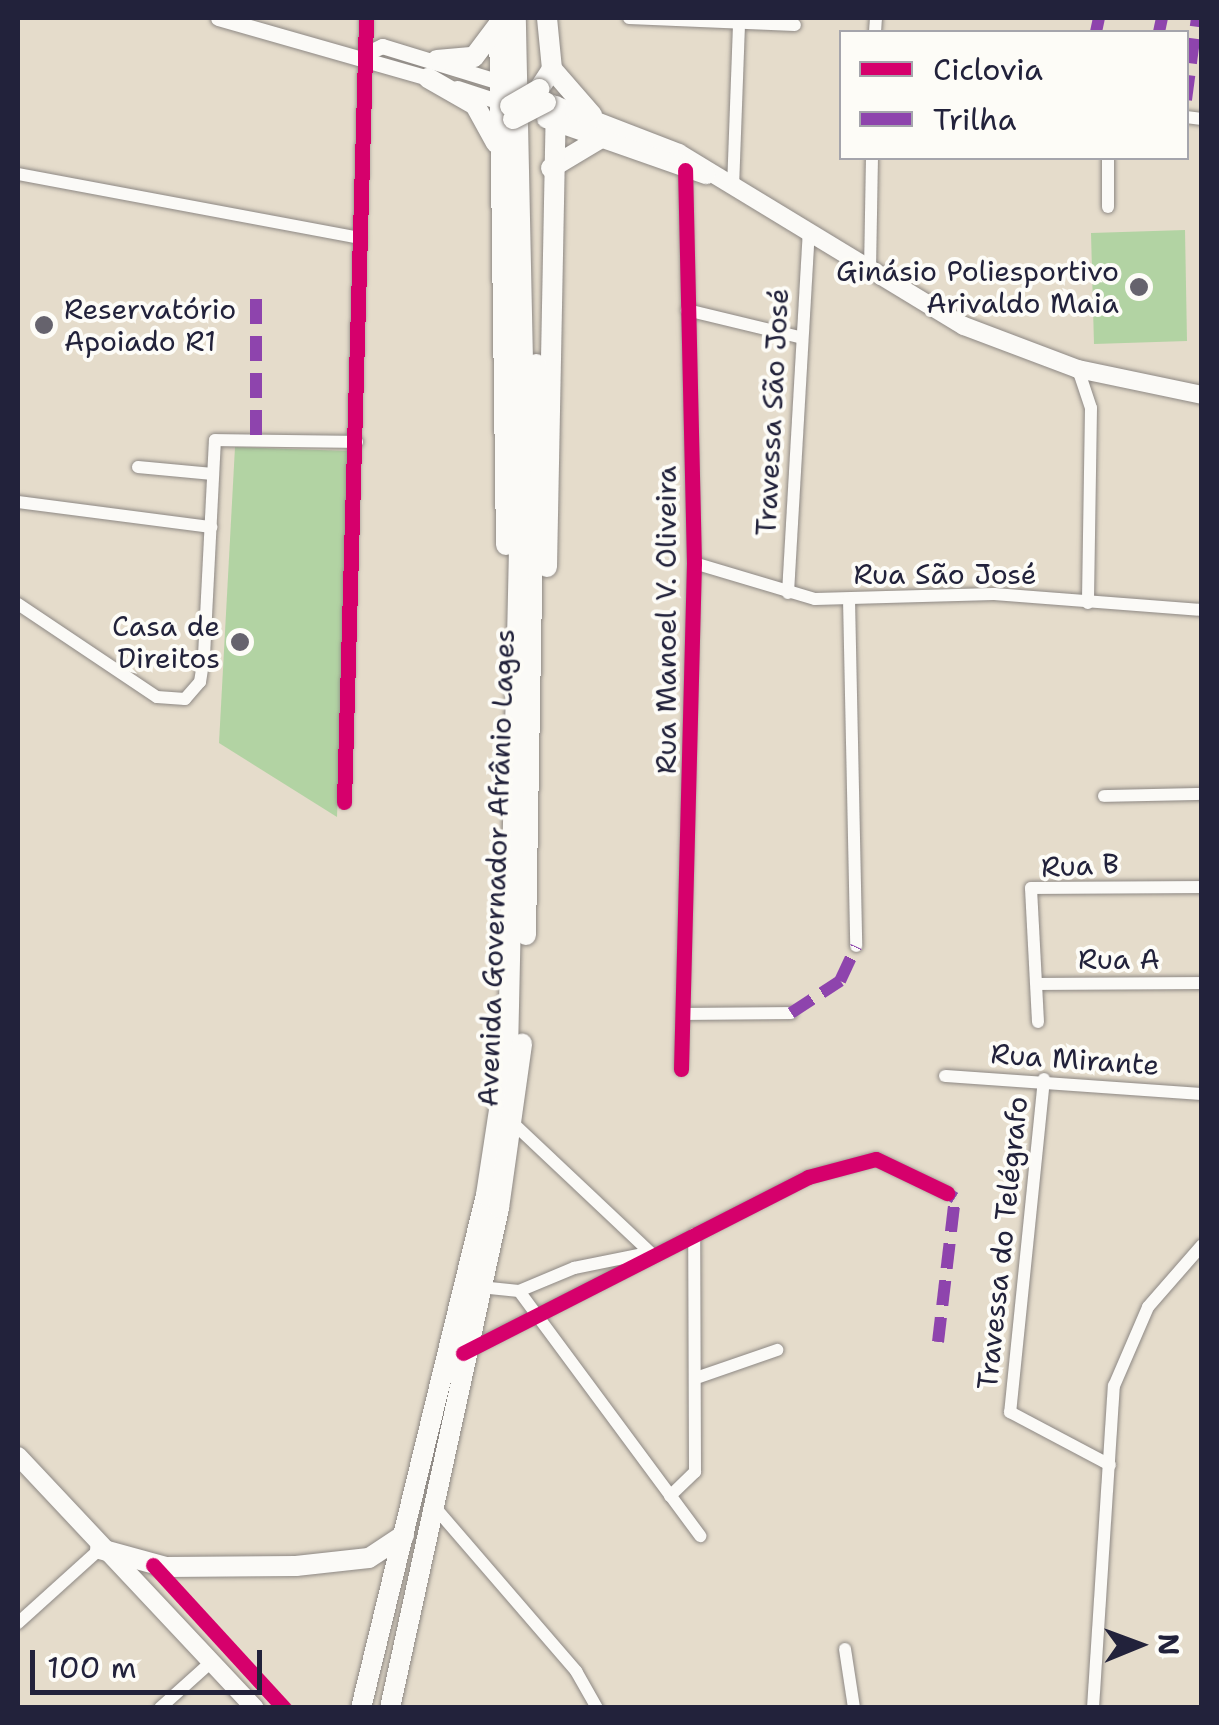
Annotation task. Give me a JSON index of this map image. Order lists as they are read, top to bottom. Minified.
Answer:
{"streets":{"main road":["Avenida Governador Afrânio Lages"],"street":["Travessa São José","Rua São José","Rua Manoel V. Oliveira","Rua B","Rua A","Rua Mirante","Travessa do Telégrafo"]},"crossings":[["Travessa São José","Rua São José"],["Rua São José","Rua Manoel V. Oliveira"],["Rua B","Rua A"],["Rua Mirante","Travessa do Telégrafo"]],"places":["Ginásio Poliesportivo Arivaldo Maia","Reservatório Apoiado R1","Casa de Direitos"],"legend":["Ciclovia","Trilha"],"scale_bar":"100 m","north":"right"}
